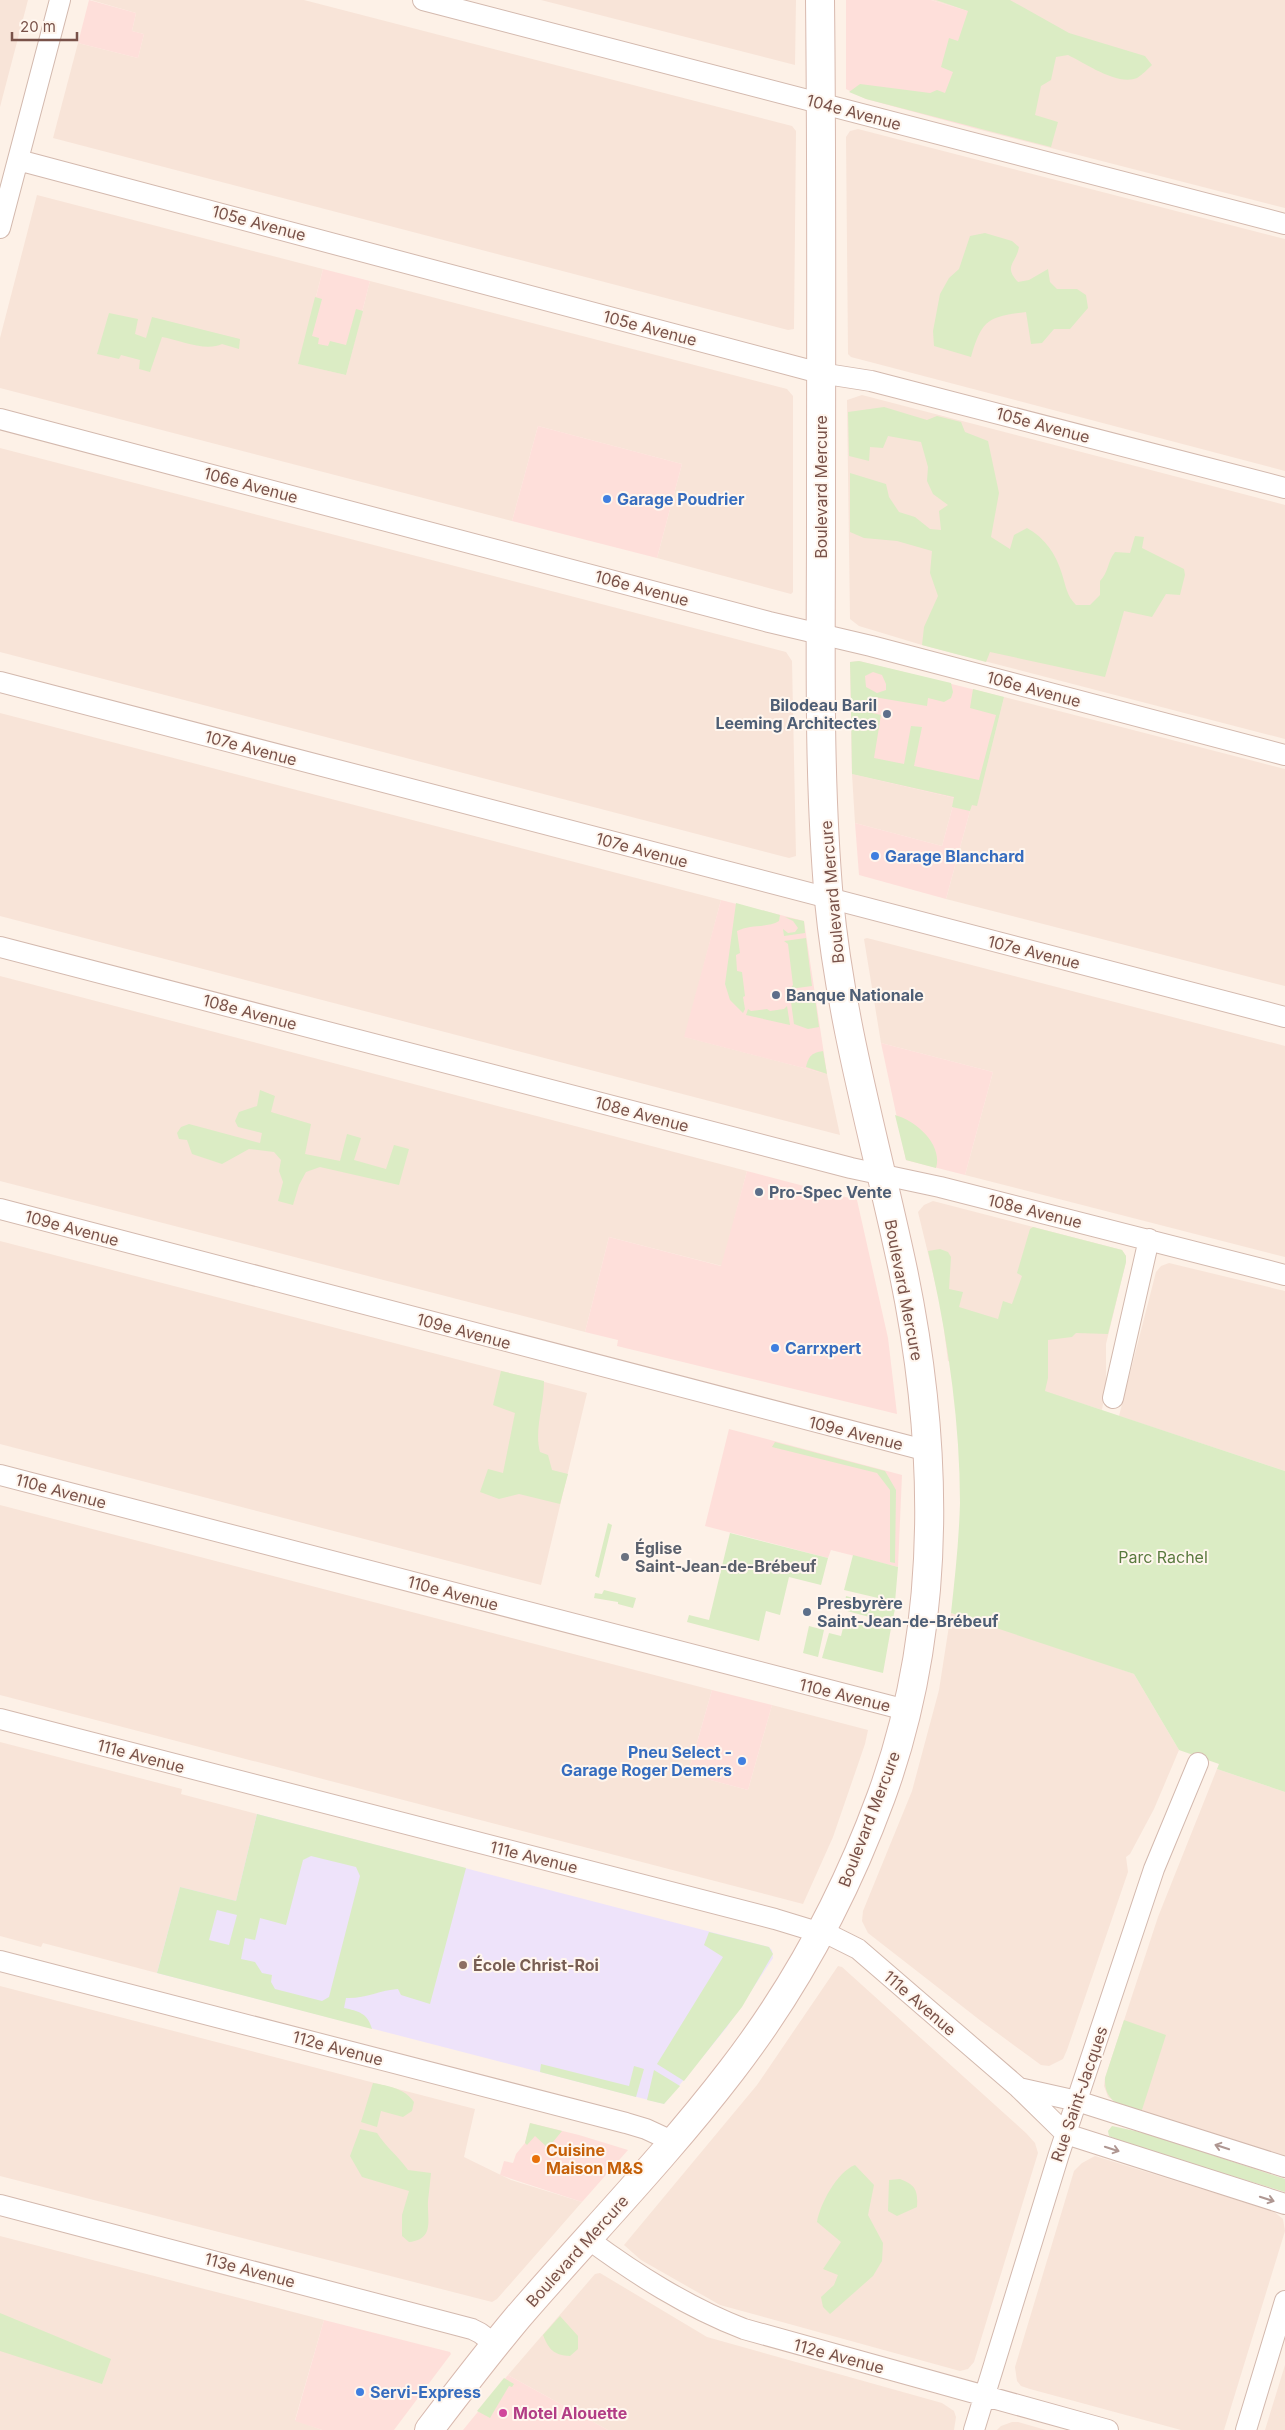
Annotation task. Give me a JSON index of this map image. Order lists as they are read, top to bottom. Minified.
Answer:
{"streets":{"street":["104e Avenue","105e Avenue","106e Avenue","Boulevard Mercure","107e Avenue","108e Avenue","109e Avenue","110e Avenue","111e Avenue","112e Avenue","Rue Saint-Jacques","113e Avenue"]},"crossings":[["104e Avenue","Boulevard Mercure"],["105e Avenue","Boulevard Mercure"],["106e Avenue","Boulevard Mercure"],["Boulevard Mercure","107e Avenue"],["Boulevard Mercure","108e Avenue"],["Boulevard Mercure","109e Avenue"],["Boulevard Mercure","110e Avenue"],["Boulevard Mercure","111e Avenue"],["Boulevard Mercure","112e Avenue"],["Boulevard Mercure","113e Avenue"],["111e Avenue","Rue Saint-Jacques"],["112e Avenue","Rue Saint-Jacques"]],"parks":["Parc Rachel"],"places":["Garage Poudrier","Bilodeau Baril Leeming Architectes","Garage Blanchard","Banque Nationale","Pro-Spec Vente","Carrxpert","Église Saint-Jean-de-Brébeuf","Presbyrère Saint-Jean-de-Brébeuf","Pneu Select - Garage Roger Demers","École Christ-Roi","Cuisine Maison M&S","Servi-Express","Motel Alouette"],"scale_bar":"20 m"}
